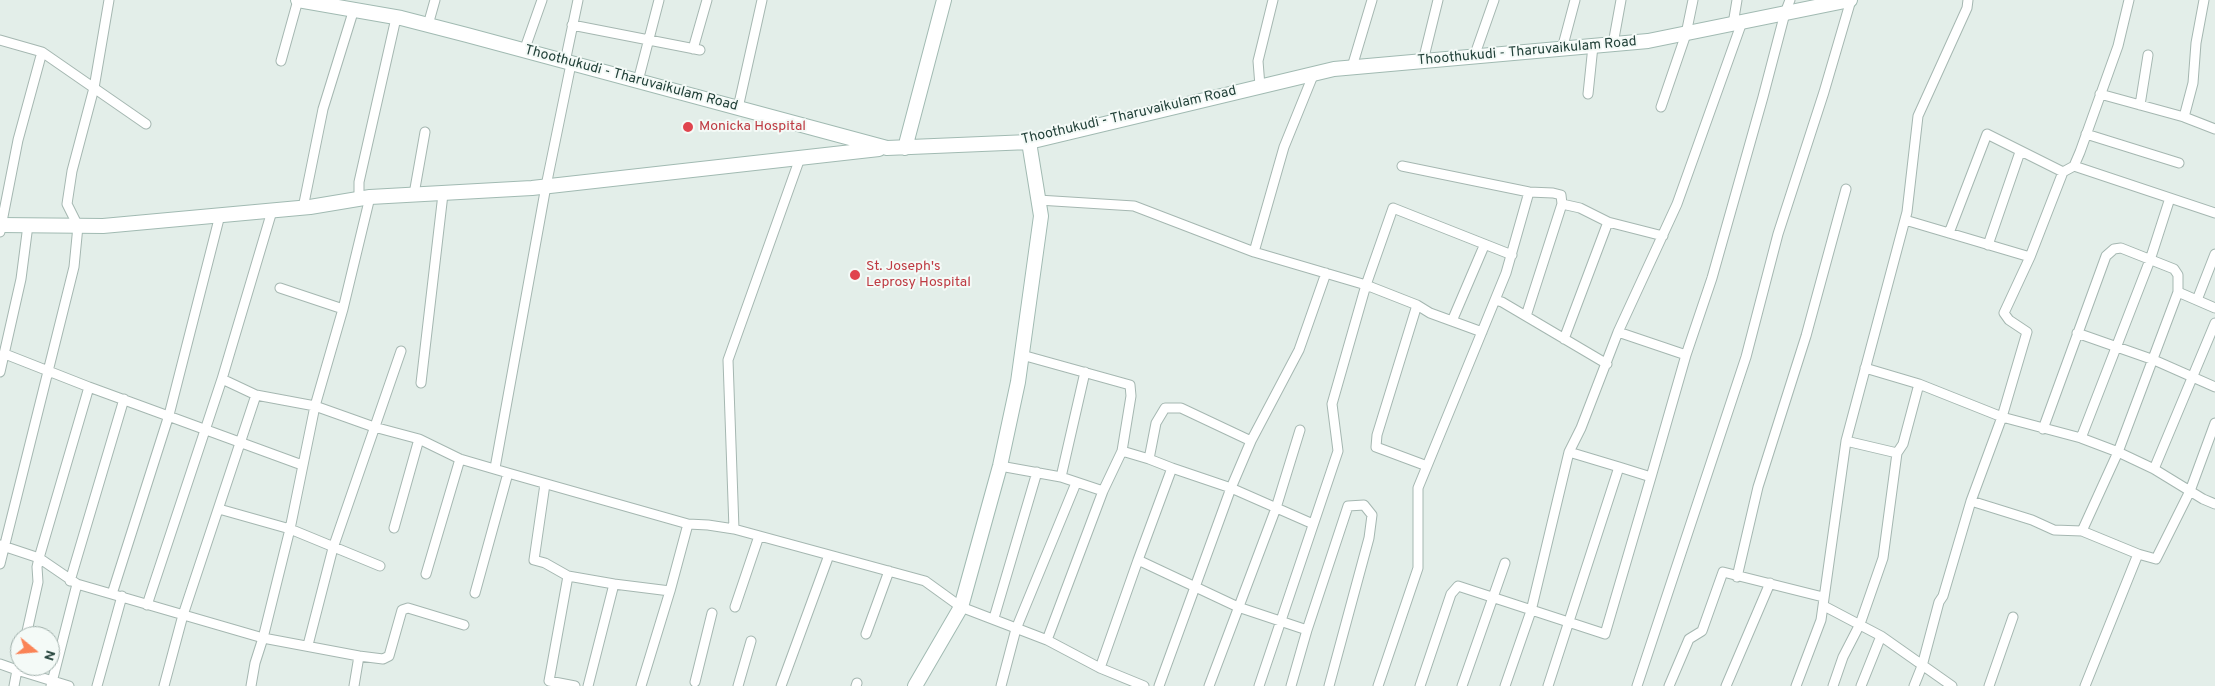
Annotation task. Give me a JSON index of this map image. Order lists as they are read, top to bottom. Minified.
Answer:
{"streets":{"main road":["Thoothukudi - Tharuvaikulam Road"]},"places":["Monicka Hospital","St. Joseph's Leprosy Hospital"],"north":"right"}
